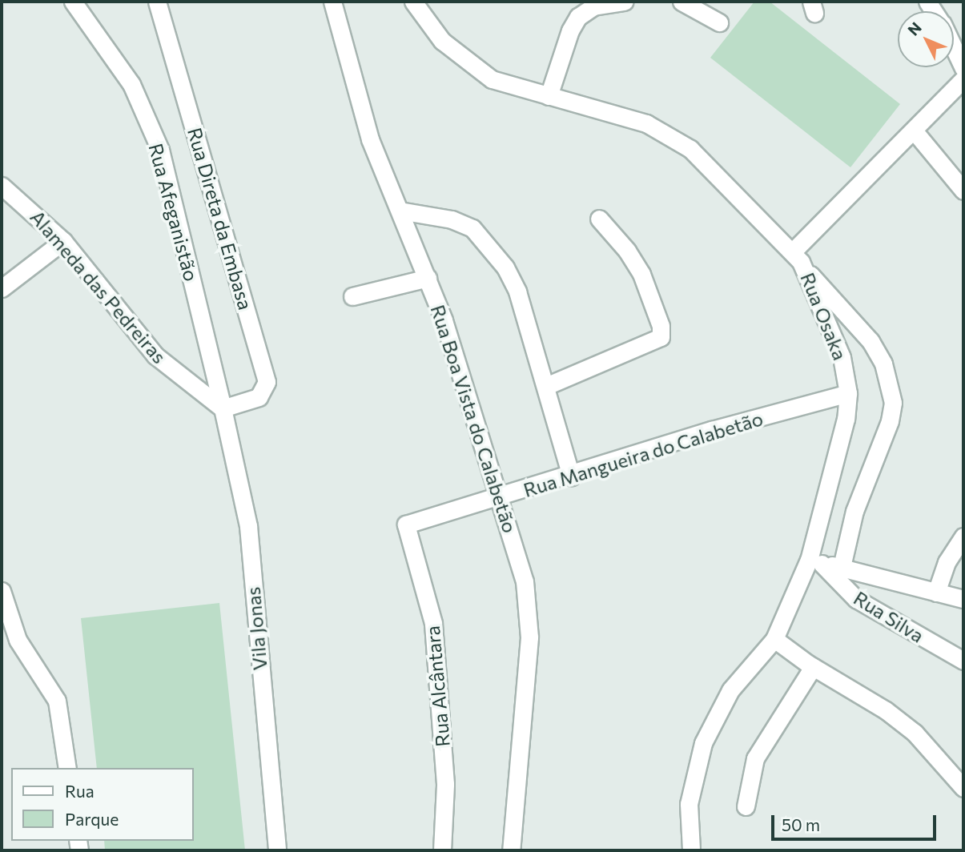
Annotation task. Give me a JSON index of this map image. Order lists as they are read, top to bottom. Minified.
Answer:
{"streets":{"street":["Rua Afeganistão","Rua Direta da Embasa","Alameda das Pedreiras","Rua Osaka","Rua Boa Vista do Calabetão","Rua Mangueira do Calabetão","Rua Silva","Vila Jonas","Rua Alcântara"]},"crossings":[["Rua Afeganistão","Rua Direta da Embasa"],["Rua Afeganistão","Alameda das Pedreiras"],["Rua Afeganistão","Vila Jonas"],["Rua Direta da Embasa","Alameda das Pedreiras"],["Rua Direta da Embasa","Vila Jonas"],["Alameda das Pedreiras","Vila Jonas"],["Rua Osaka","Rua Mangueira do Calabetão"],["Rua Osaka","Rua Silva"],["Rua Boa Vista do Calabetão","Rua Mangueira do Calabetão"],["Rua Mangueira do Calabetão","Rua Alcântara"]],"legend":["Rua","Parque"],"scale_bar":"50 m","north":"top left"}
